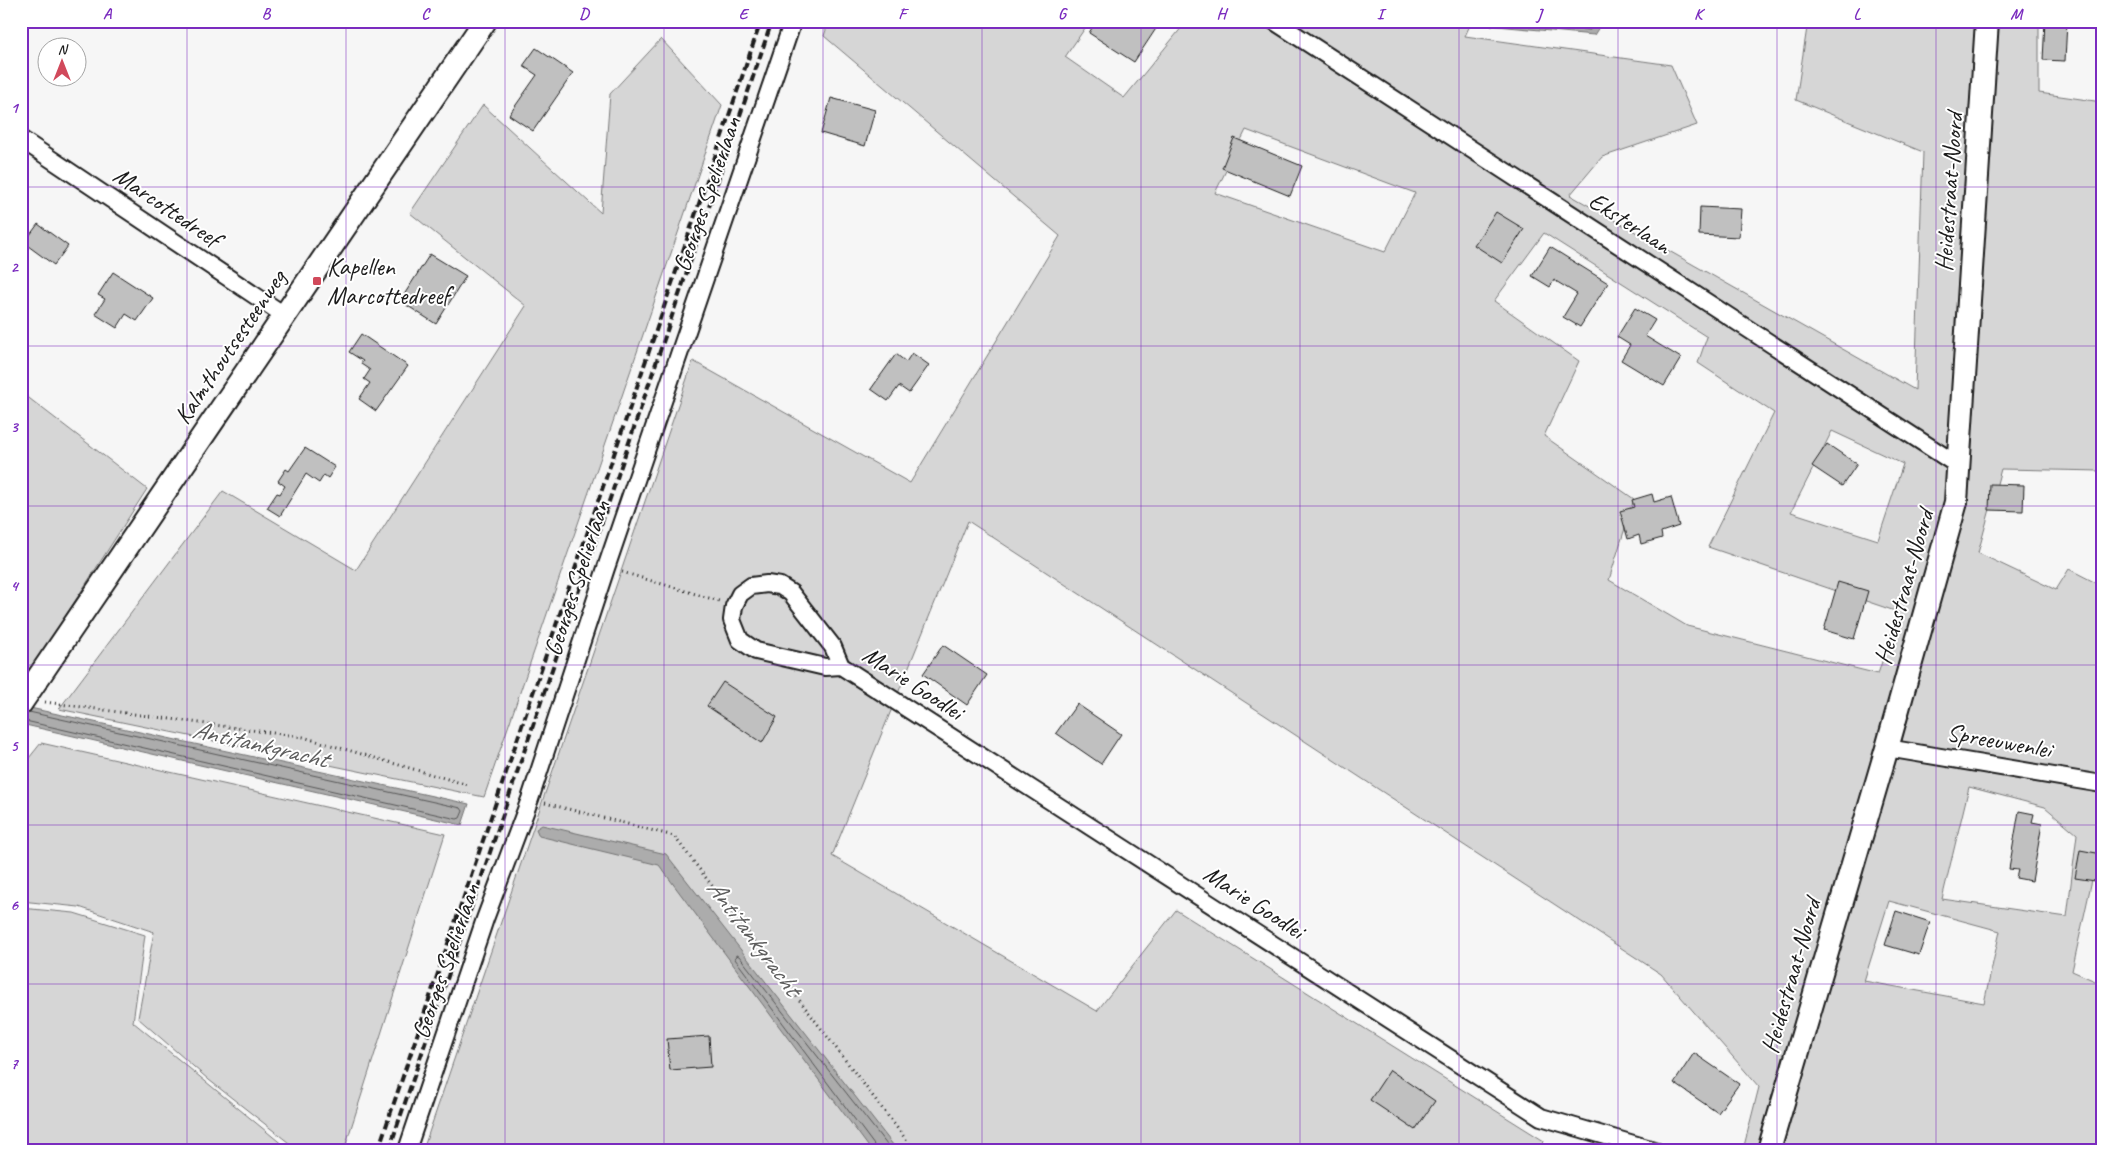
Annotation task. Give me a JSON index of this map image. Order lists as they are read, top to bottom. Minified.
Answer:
{"streets":{"street":["Heidestraat-Noord","Georges Spelierlaan","Marcottedreef","Eksterlaan","Kalmthoutsesteenweg","Marie Goodlei","Spreeuwenlei"]},"crossings":[["Heidestraat-Noord","Eksterlaan"],["Heidestraat-Noord","Spreeuwenlei"],["Marcottedreef","Kalmthoutsesteenweg"]],"water":["Antitankgracht"],"places":{"transit":["Kapellen Marcottedreef"]},"north":"top","grid":{"columns":["A","B","C","D","E","F","G","H","I","J","K","L","M"],"rows":["1","2","3","4","5","6","7"]}}
